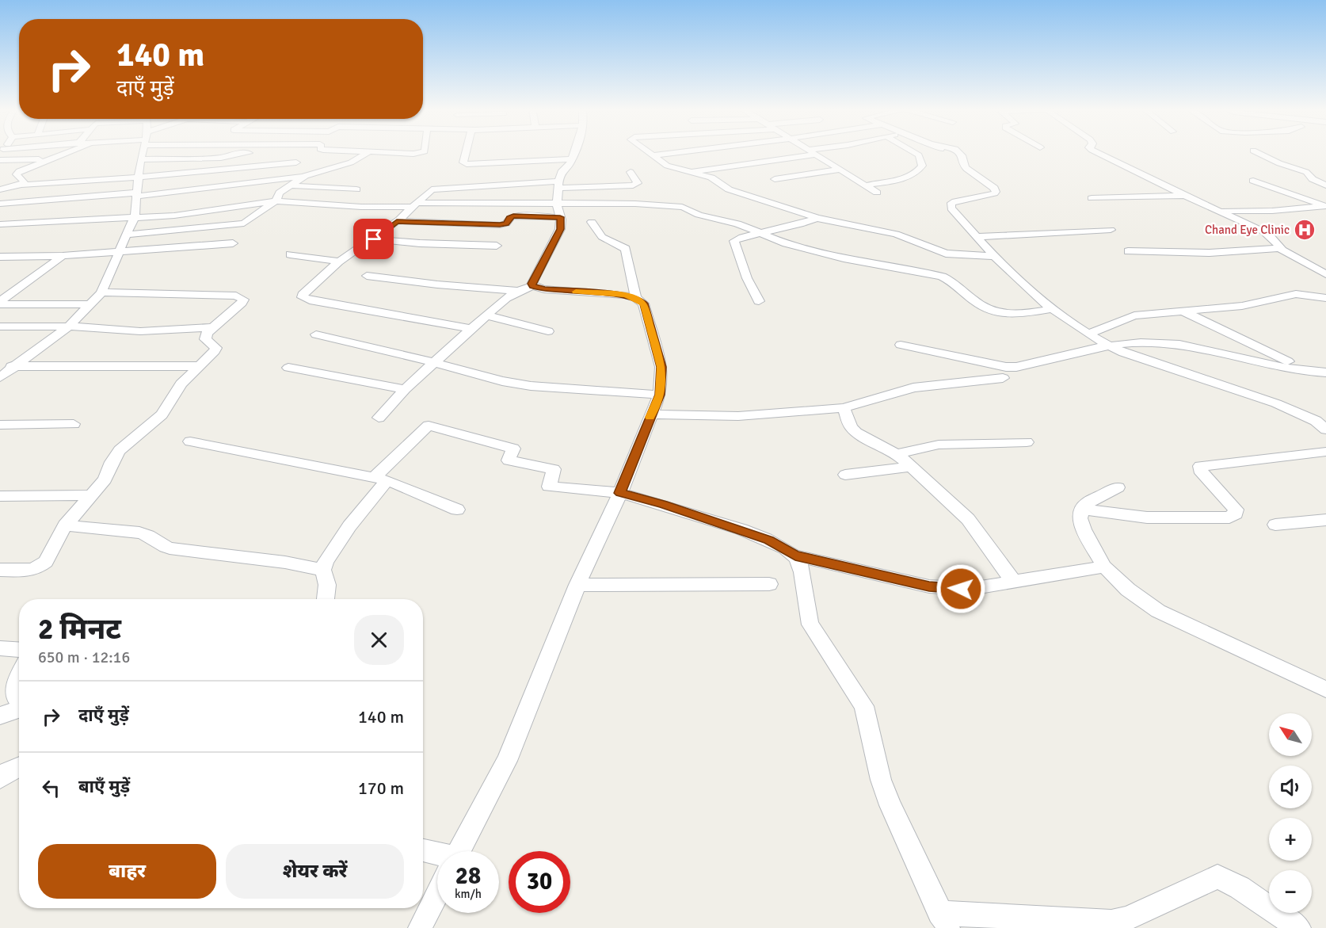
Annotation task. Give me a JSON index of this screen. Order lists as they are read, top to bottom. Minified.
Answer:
{"places":{"hospital":["Chand Eye Clinic"]},"north":"top left","page":{"turn":["140 m","दाएँ मुड़ें"],"heading":["2 मिनट","650 m · 12:16"],"list":[{"name":"दाएँ मुड़ें","value":"140 m"},{"name":"बाएँ मुड़ें","value":"170 m"}],"map_buttons":["+","−"],"buttons":["बाहर","शेयर करें"],"speed":"28 km/h","limit":"30"}}
